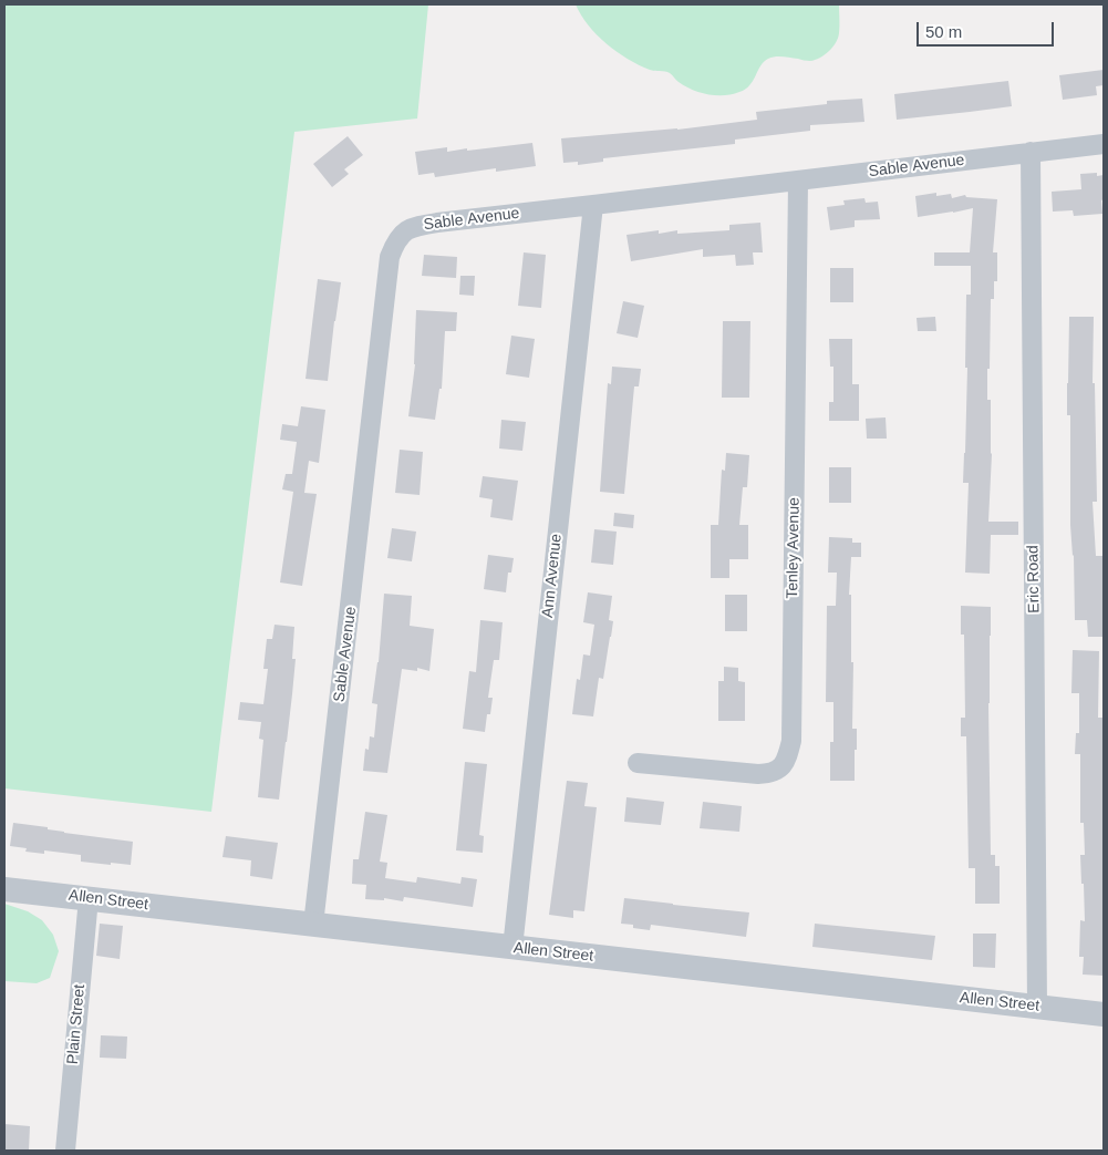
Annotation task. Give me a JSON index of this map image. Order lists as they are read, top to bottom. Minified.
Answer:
{"streets":{"street":["Sable Avenue","Tenley Avenue","Ann Avenue","Eric Road","Allen Street","Plain Street"]},"crossings":[["Sable Avenue","Tenley Avenue"],["Sable Avenue","Ann Avenue"],["Sable Avenue","Eric Road"],["Sable Avenue","Allen Street"],["Ann Avenue","Allen Street"],["Eric Road","Allen Street"],["Allen Street","Plain Street"]],"scale_bar":"50 m"}
